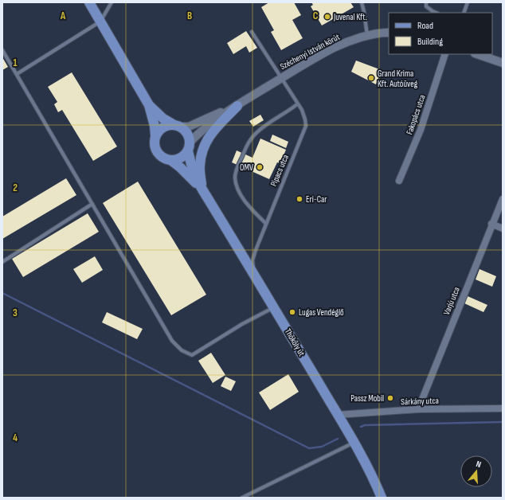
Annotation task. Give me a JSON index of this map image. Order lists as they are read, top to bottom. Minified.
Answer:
{"streets":{"main road":["Thököly út"],"street":["Széchenyi István körút","Fakopács utca","Varjú utca","Sárkány utca"],"lane":["Pipacs utca"]},"crossings":[["Széchenyi István körút","Pipacs utca"],["Széchenyi István körút","Thököly út"],["Pipacs utca","Thököly út"],["Varjú utca","Sárkány utca"],["Thököly út","Sárkány utca"]],"places":["Juvenal Kft.","Grand Krima Kft. Autóüveg","OMV","Eri-Car","Lugas Vendéglő","Passz Mobil"],"legend":["Road","Building"],"north":"top","grid":{"columns":["A","B","C"],"rows":["1","2","3","4"]}}
